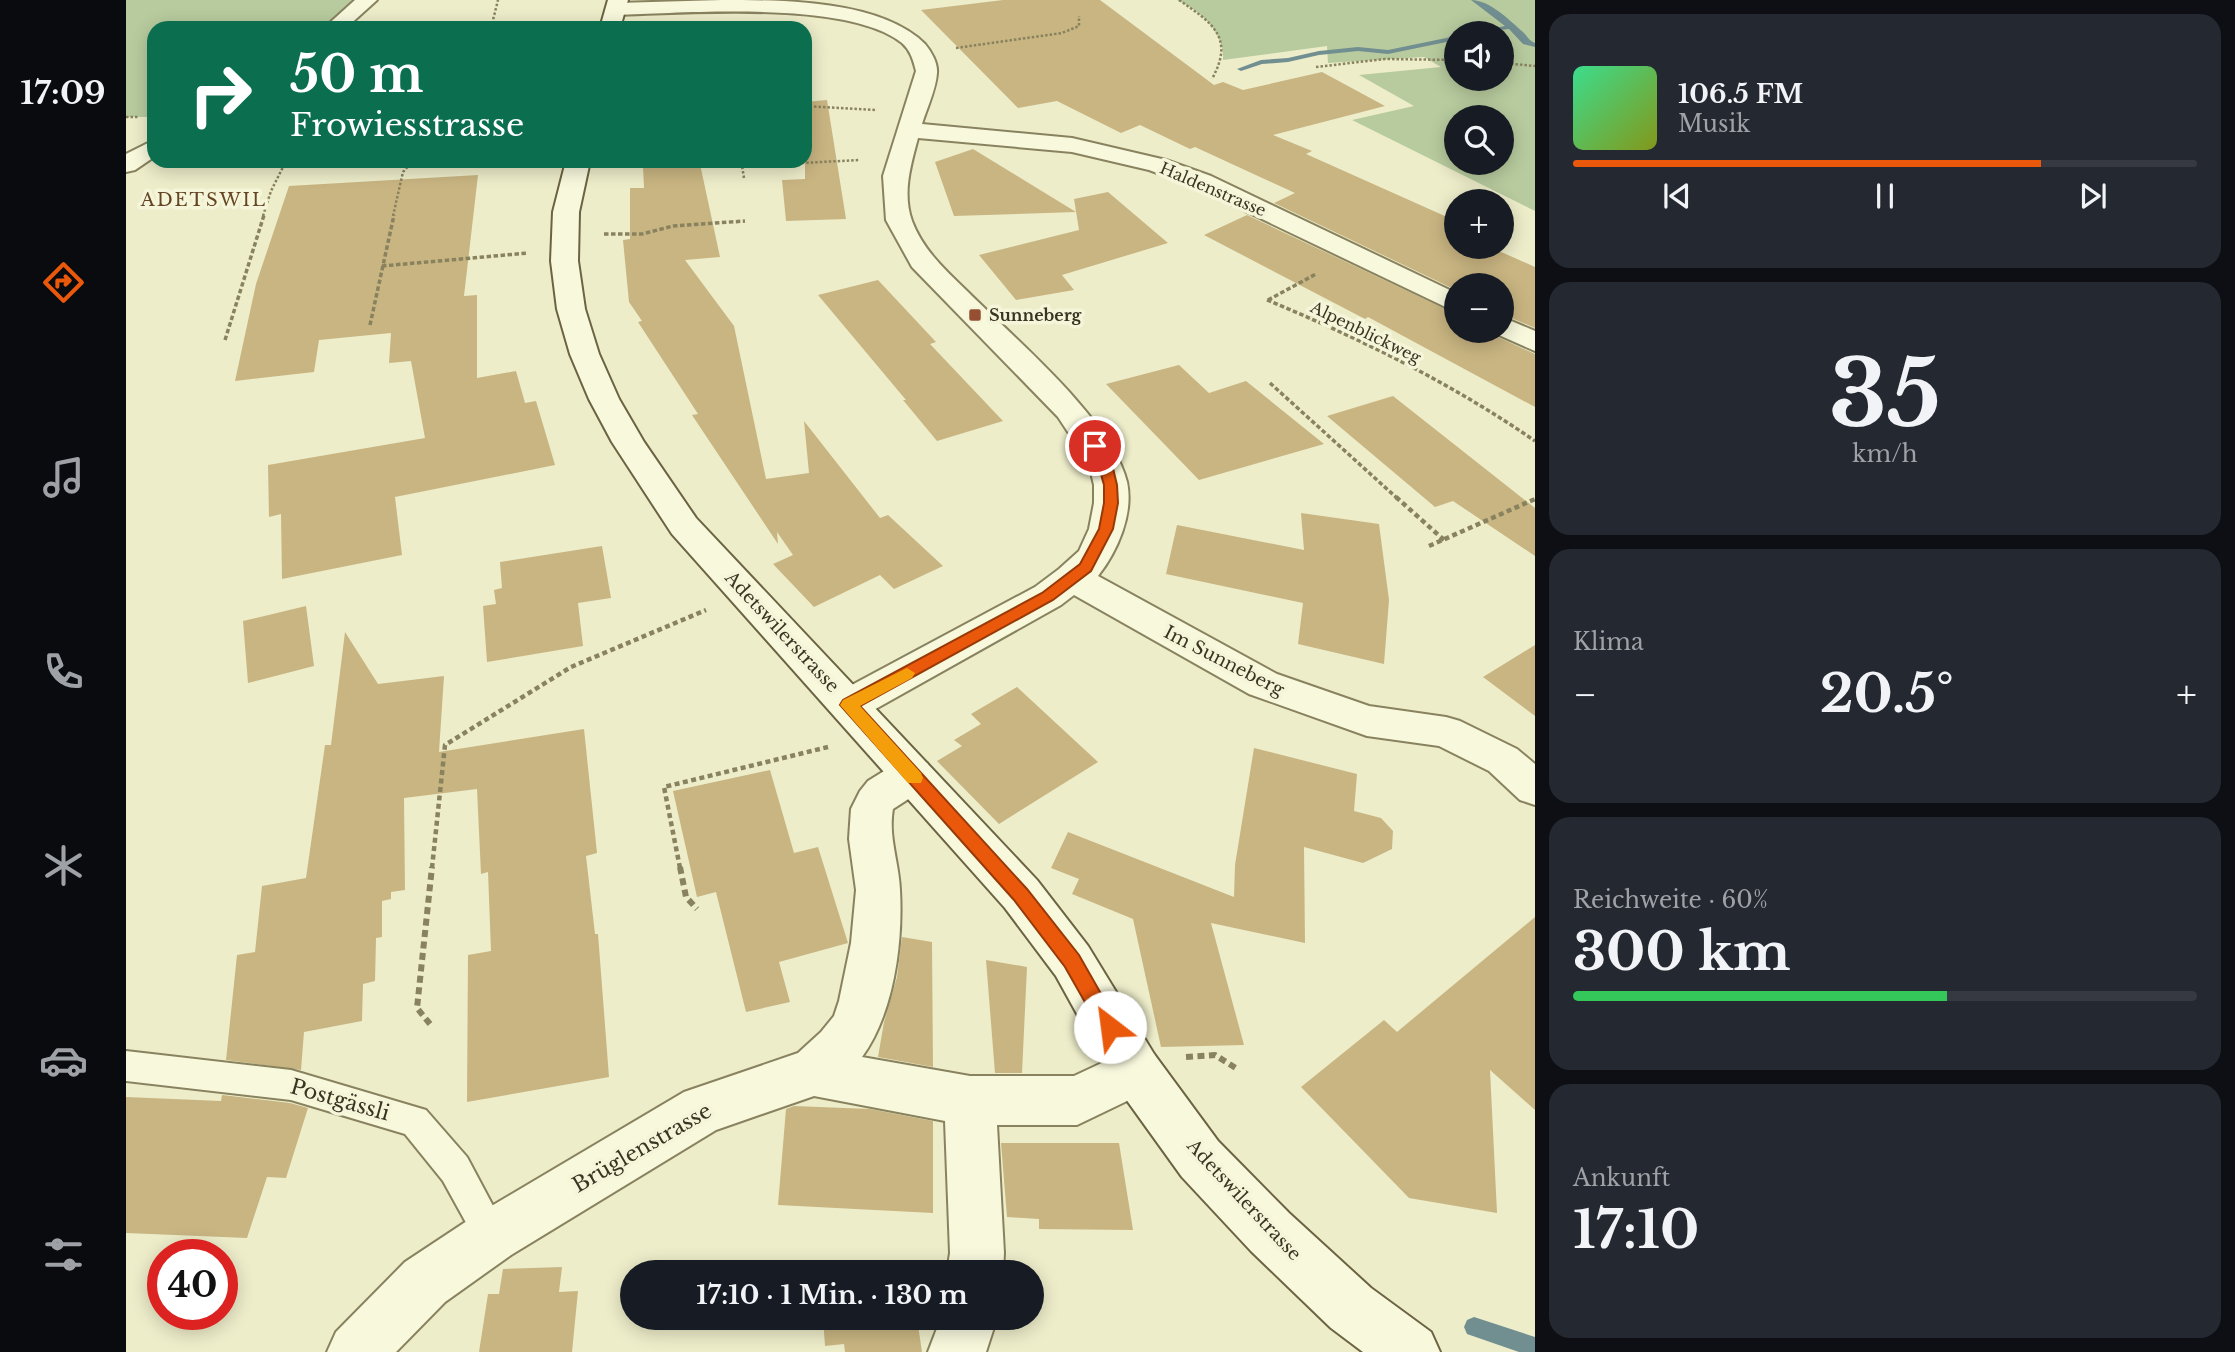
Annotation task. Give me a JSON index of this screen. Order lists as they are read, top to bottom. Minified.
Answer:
{"streets":{"street":["Haldenstrasse","Adetswilerstrasse","Im Sunneberg","Brüglenstrasse"],"lane":["Postgässli"],"path":["Alpenblickweg"]},"crossings":[["Haldenstrasse","Alpenblickweg"],["Adetswilerstrasse","Brüglenstrasse"],["Postgässli","Brüglenstrasse"]],"districts":["ADETSWIL"],"places":{"transit":["Sunneberg"]},"page":{"tabs":"17:09","map_buttons":["+","−"],"turn":["50 m","Frowiesstrasse"],"song":["106.5 FM","Musik"],"tile":[["35","km/h"],"Klima",["Reichweite · 60%","300 km"],["Ankunft","17:10"]],"heat":["−","20.5°","+"],"limit":"40","trip":"17:10 · 1 Min. · 130 m"}}
